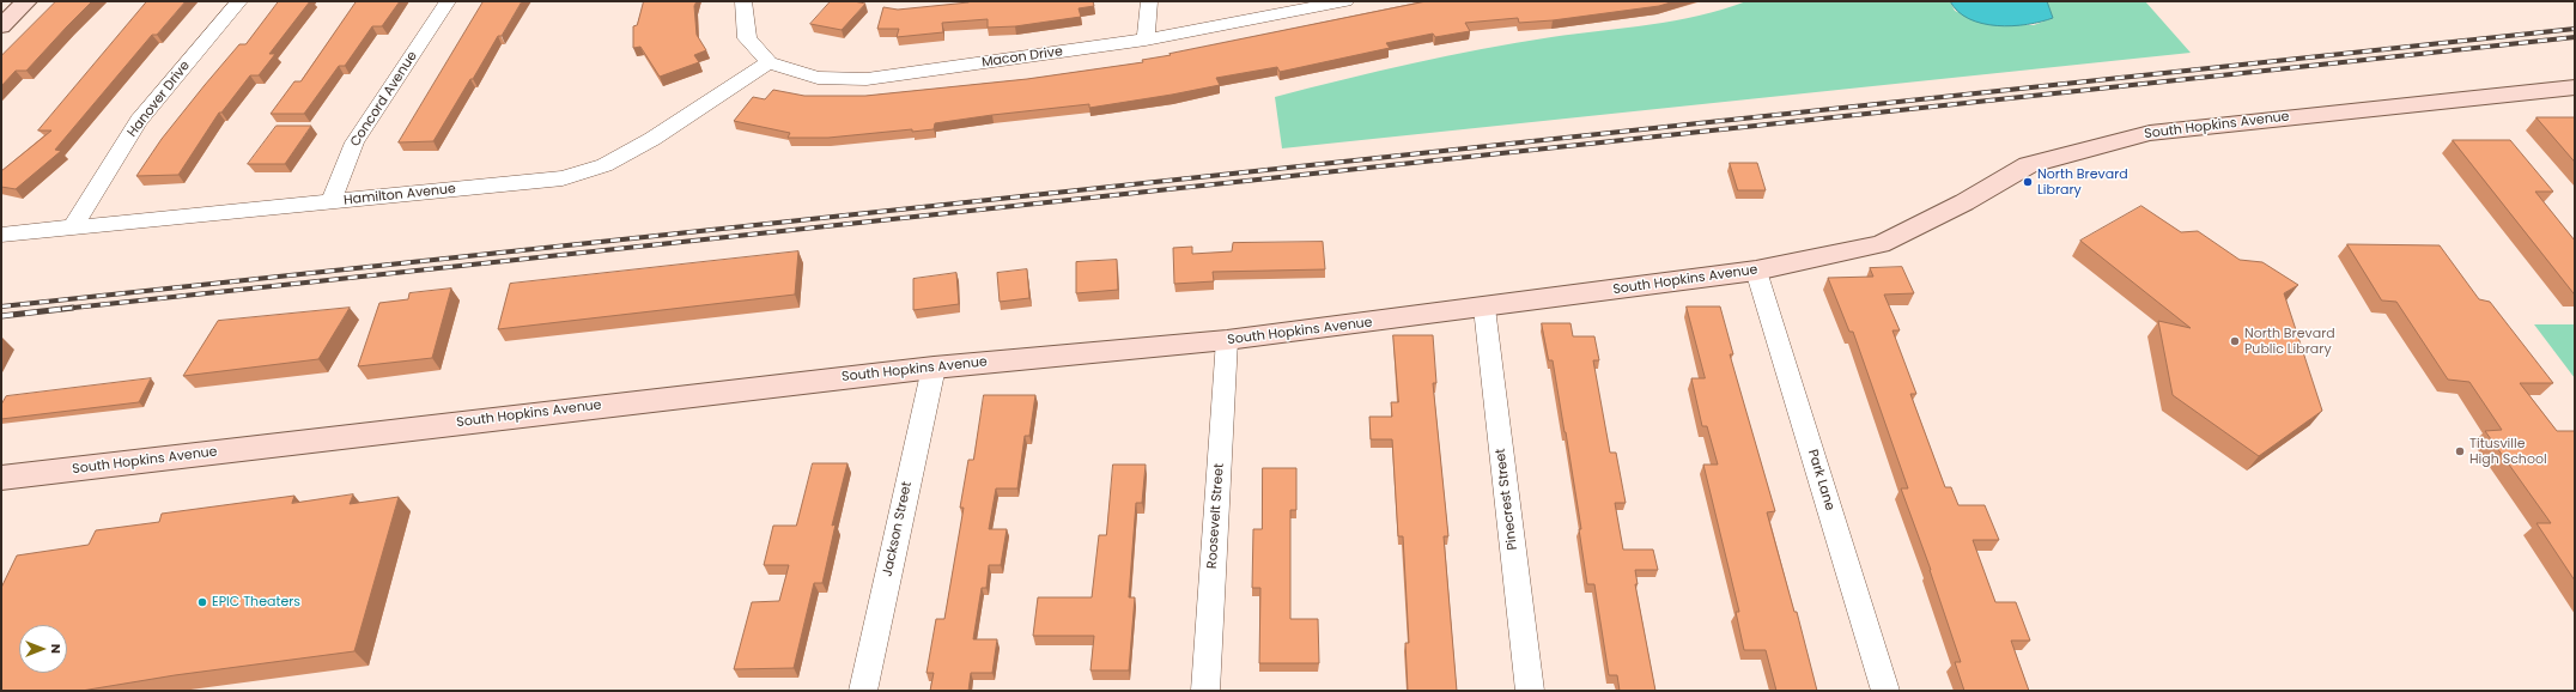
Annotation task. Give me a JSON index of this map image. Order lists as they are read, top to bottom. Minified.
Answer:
{"streets":{"street":["Macon Drive","Hanover Drive","Concord Avenue","South Hopkins Avenue","Hamilton Avenue","Park Lane","Pinecrest Street","Roosevelt Street","Jackson Street"]},"crossings":[["Macon Drive","Hamilton Avenue"],["Hanover Drive","Hamilton Avenue"],["Concord Avenue","Hamilton Avenue"],["South Hopkins Avenue","Park Lane"],["South Hopkins Avenue","Pinecrest Street"],["South Hopkins Avenue","Roosevelt Street"],["South Hopkins Avenue","Jackson Street"]],"places":["North Brevard Library","North Brevard Public Library","Titusville High School","EPIC Theaters"],"north":"right"}
